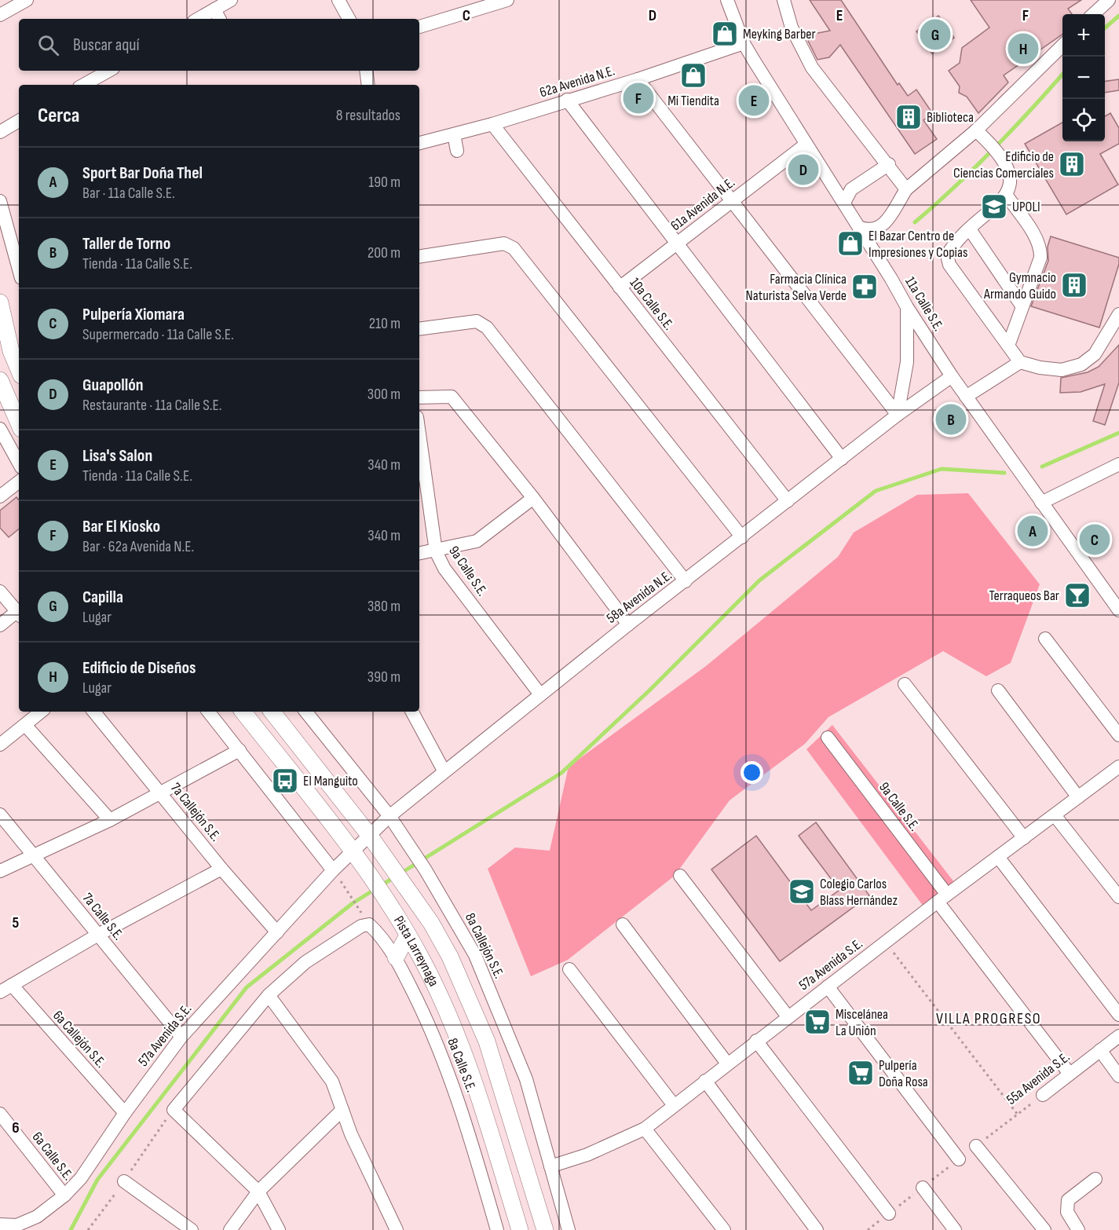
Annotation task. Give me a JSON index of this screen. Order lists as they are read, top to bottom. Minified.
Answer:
{"streets":{"main road":["Pista Larreynaga"],"street":["62a Avenida N.E.","61a Avenida N.E.","10a Calle S.E.","11a Calle S.E.","9a Calle S.E.","58a Avenida N.E.","7a Callejón S.E.","7a Calle S.E.","8a Callejón S.E.","57a Avenida S.E.","6a Callejón S.E.","8a Calle S.E.","55a Avenida S.E.","6a Calle S.E."]},"crossings":[["62a Avenida N.E.","10a Calle S.E."],["62a Avenida N.E.","11a Calle S.E."],["61a Avenida N.E.","10a Calle S.E."],["61a Avenida N.E.","11a Calle S.E."],["10a Calle S.E.","58a Avenida N.E."],["11a Calle S.E.","58a Avenida N.E."],["9a Calle S.E.","58a Avenida N.E."],["9a Calle S.E.","57a Avenida S.E."],["9a Calle S.E.","55a Avenida S.E."],["58a Avenida N.E.","8a Callejón S.E."],["58a Avenida N.E.","Pista Larreynaga"],["58a Avenida N.E.","57a Avenida S.E."],["7a Callejón S.E.","57a Avenida S.E."],["7a Calle S.E.","57a Avenida S.E."],["8a Callejón S.E.","57a Avenida S.E."],["Pista Larreynaga","57a Avenida S.E."],["57a Avenida S.E.","6a Callejón S.E."],["57a Avenida S.E.","6a Calle S.E."]],"districts":["VILLA PROGRESO"],"places":{"shop":["Meyking Barber","Mi Tiendita","El Bazar Centro de Impresiones y Copias"],"building":["Biblioteca","Edificio de Ciencias Comerciales","Gymnacio Armando Guido"],"school or university":["UPOLI","Colegio Carlos Blass Hernández"],"pharmacy":["Farmacia Clínica Naturista Selva Verde"],"bar":["Terraqueos Bar"],"bus stop":["El Manguito"],"supermarket":["Miscelánea La Unión","Pulpería Doña Rosa"]},"page":{"map_buttons":["+","−"],"pins":["G","H","F","E","D","B","A","C"],"search":"Buscar aquí","heading":["Cerca","8 resultados"],"list":[{"mark":"A","name":"Sport Bar Doña Thel","note":"Bar · 11a Calle S.E.","value":"190 m"},{"mark":"B","name":"Taller de Torno","note":"Tienda · 11a Calle S.E.","value":"200 m"},{"mark":"C","name":"Pulpería Xiomara","note":"Supermercado · 11a Calle S.E.","value":"210 m"},{"mark":"D","name":"Guapollón","note":"Restaurante · 11a Calle S.E.","value":"300 m"},{"mark":"E","name":"Lisa's Salon","note":"Tienda · 11a Calle S.E.","value":"340 m"},{"mark":"F","name":"Bar El Kiosko","note":"Bar · 62a Avenida N.E.","value":"340 m"},{"mark":"G","name":"Capilla","note":"Lugar","value":"380 m"},{"mark":"H","name":"Edificio de Diseños","note":"Lugar","value":"390 m"}]},"grid":{"columns":["C","D","E","F"],"rows":["5","6"]}}
